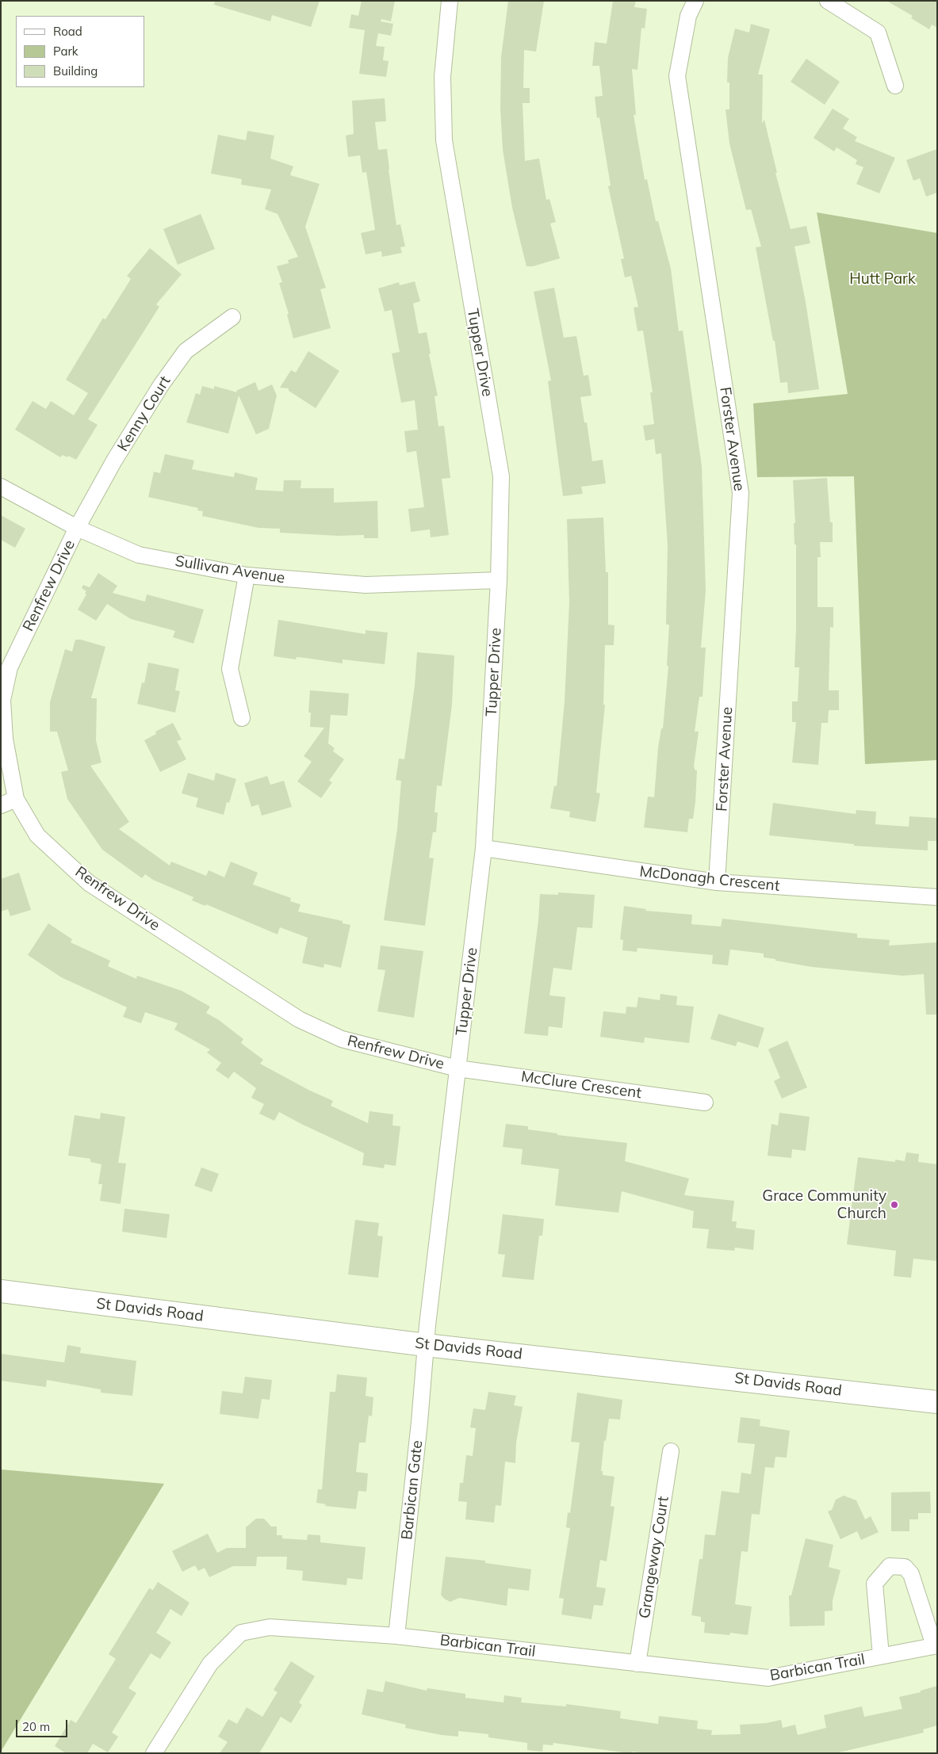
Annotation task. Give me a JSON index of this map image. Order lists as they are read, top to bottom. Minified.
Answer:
{"streets":{"main road":["St Davids Road"],"street":["Tupper Drive","Kenny Court","Forster Avenue","Sullivan Avenue","Renfrew Drive","McDonagh Crescent","McClure Crescent","Barbican Gate","Grangeway Court","Barbican Trail"]},"crossings":[["Tupper Drive","Sullivan Avenue"],["Tupper Drive","Renfrew Drive"],["Tupper Drive","McDonagh Crescent"],["Tupper Drive","McClure Crescent"],["Tupper Drive","St Davids Road"],["Tupper Drive","Barbican Gate"],["Kenny Court","Sullivan Avenue"],["Kenny Court","Renfrew Drive"],["Forster Avenue","McDonagh Crescent"],["Sullivan Avenue","Renfrew Drive"],["Renfrew Drive","McClure Crescent"],["St Davids Road","Barbican Gate"],["Barbican Gate","Barbican Trail"],["Grangeway Court","Barbican Trail"]],"parks":["Hutt Park"],"places":["Grace Community Church"],"legend":["Road","Park","Building"],"scale_bar":"20 m"}
